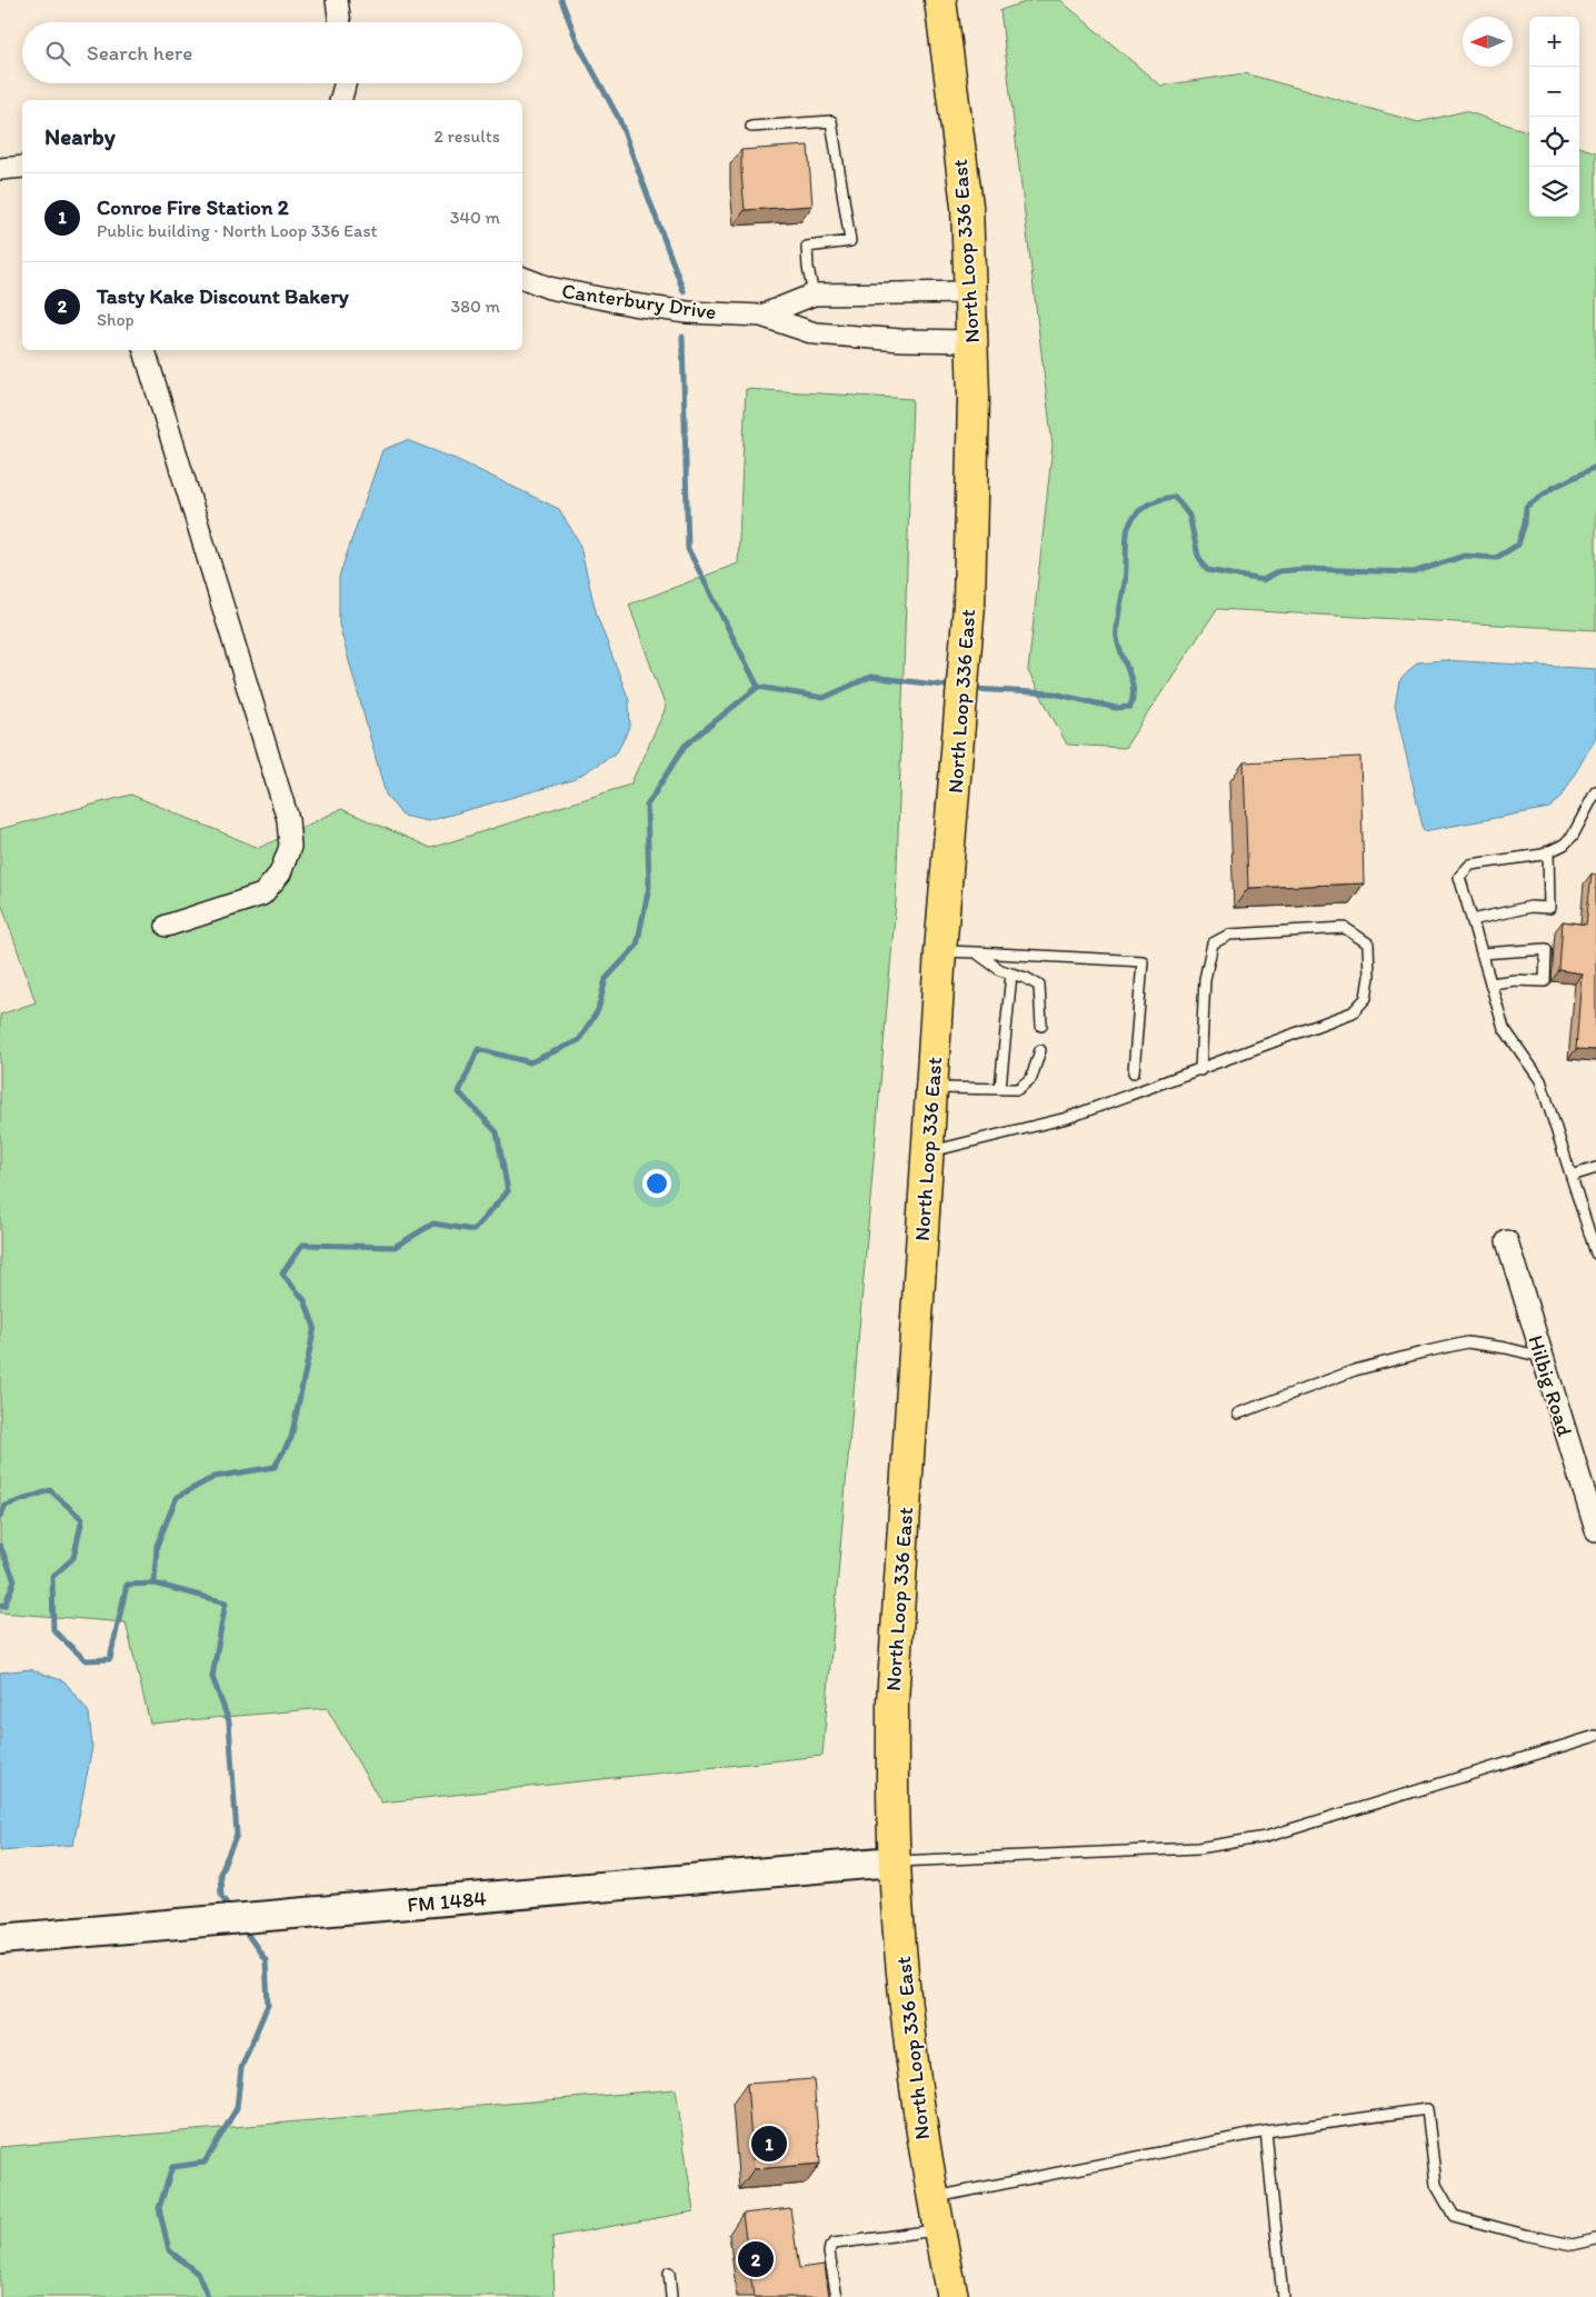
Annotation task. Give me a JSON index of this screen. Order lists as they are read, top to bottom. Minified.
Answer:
{"streets":{"main road":["North Loop 336 East","FM 1484"],"street":["Canterbury Drive","Hilbig Road"]},"crossings":[["North Loop 336 East","Canterbury Drive"],["North Loop 336 East","FM 1484"]],"north":"left","page":{"map_buttons":["+","−"],"search":"Search here","heading":["Nearby","2 results"],"list":[{"mark":"1","name":"Conroe Fire Station 2","note":"Public building · North Loop 336 East","value":"340 m"},{"mark":"2","name":"Tasty Kake Discount Bakery","note":"Shop","value":"380 m"}],"pins":["1","2"]}}
